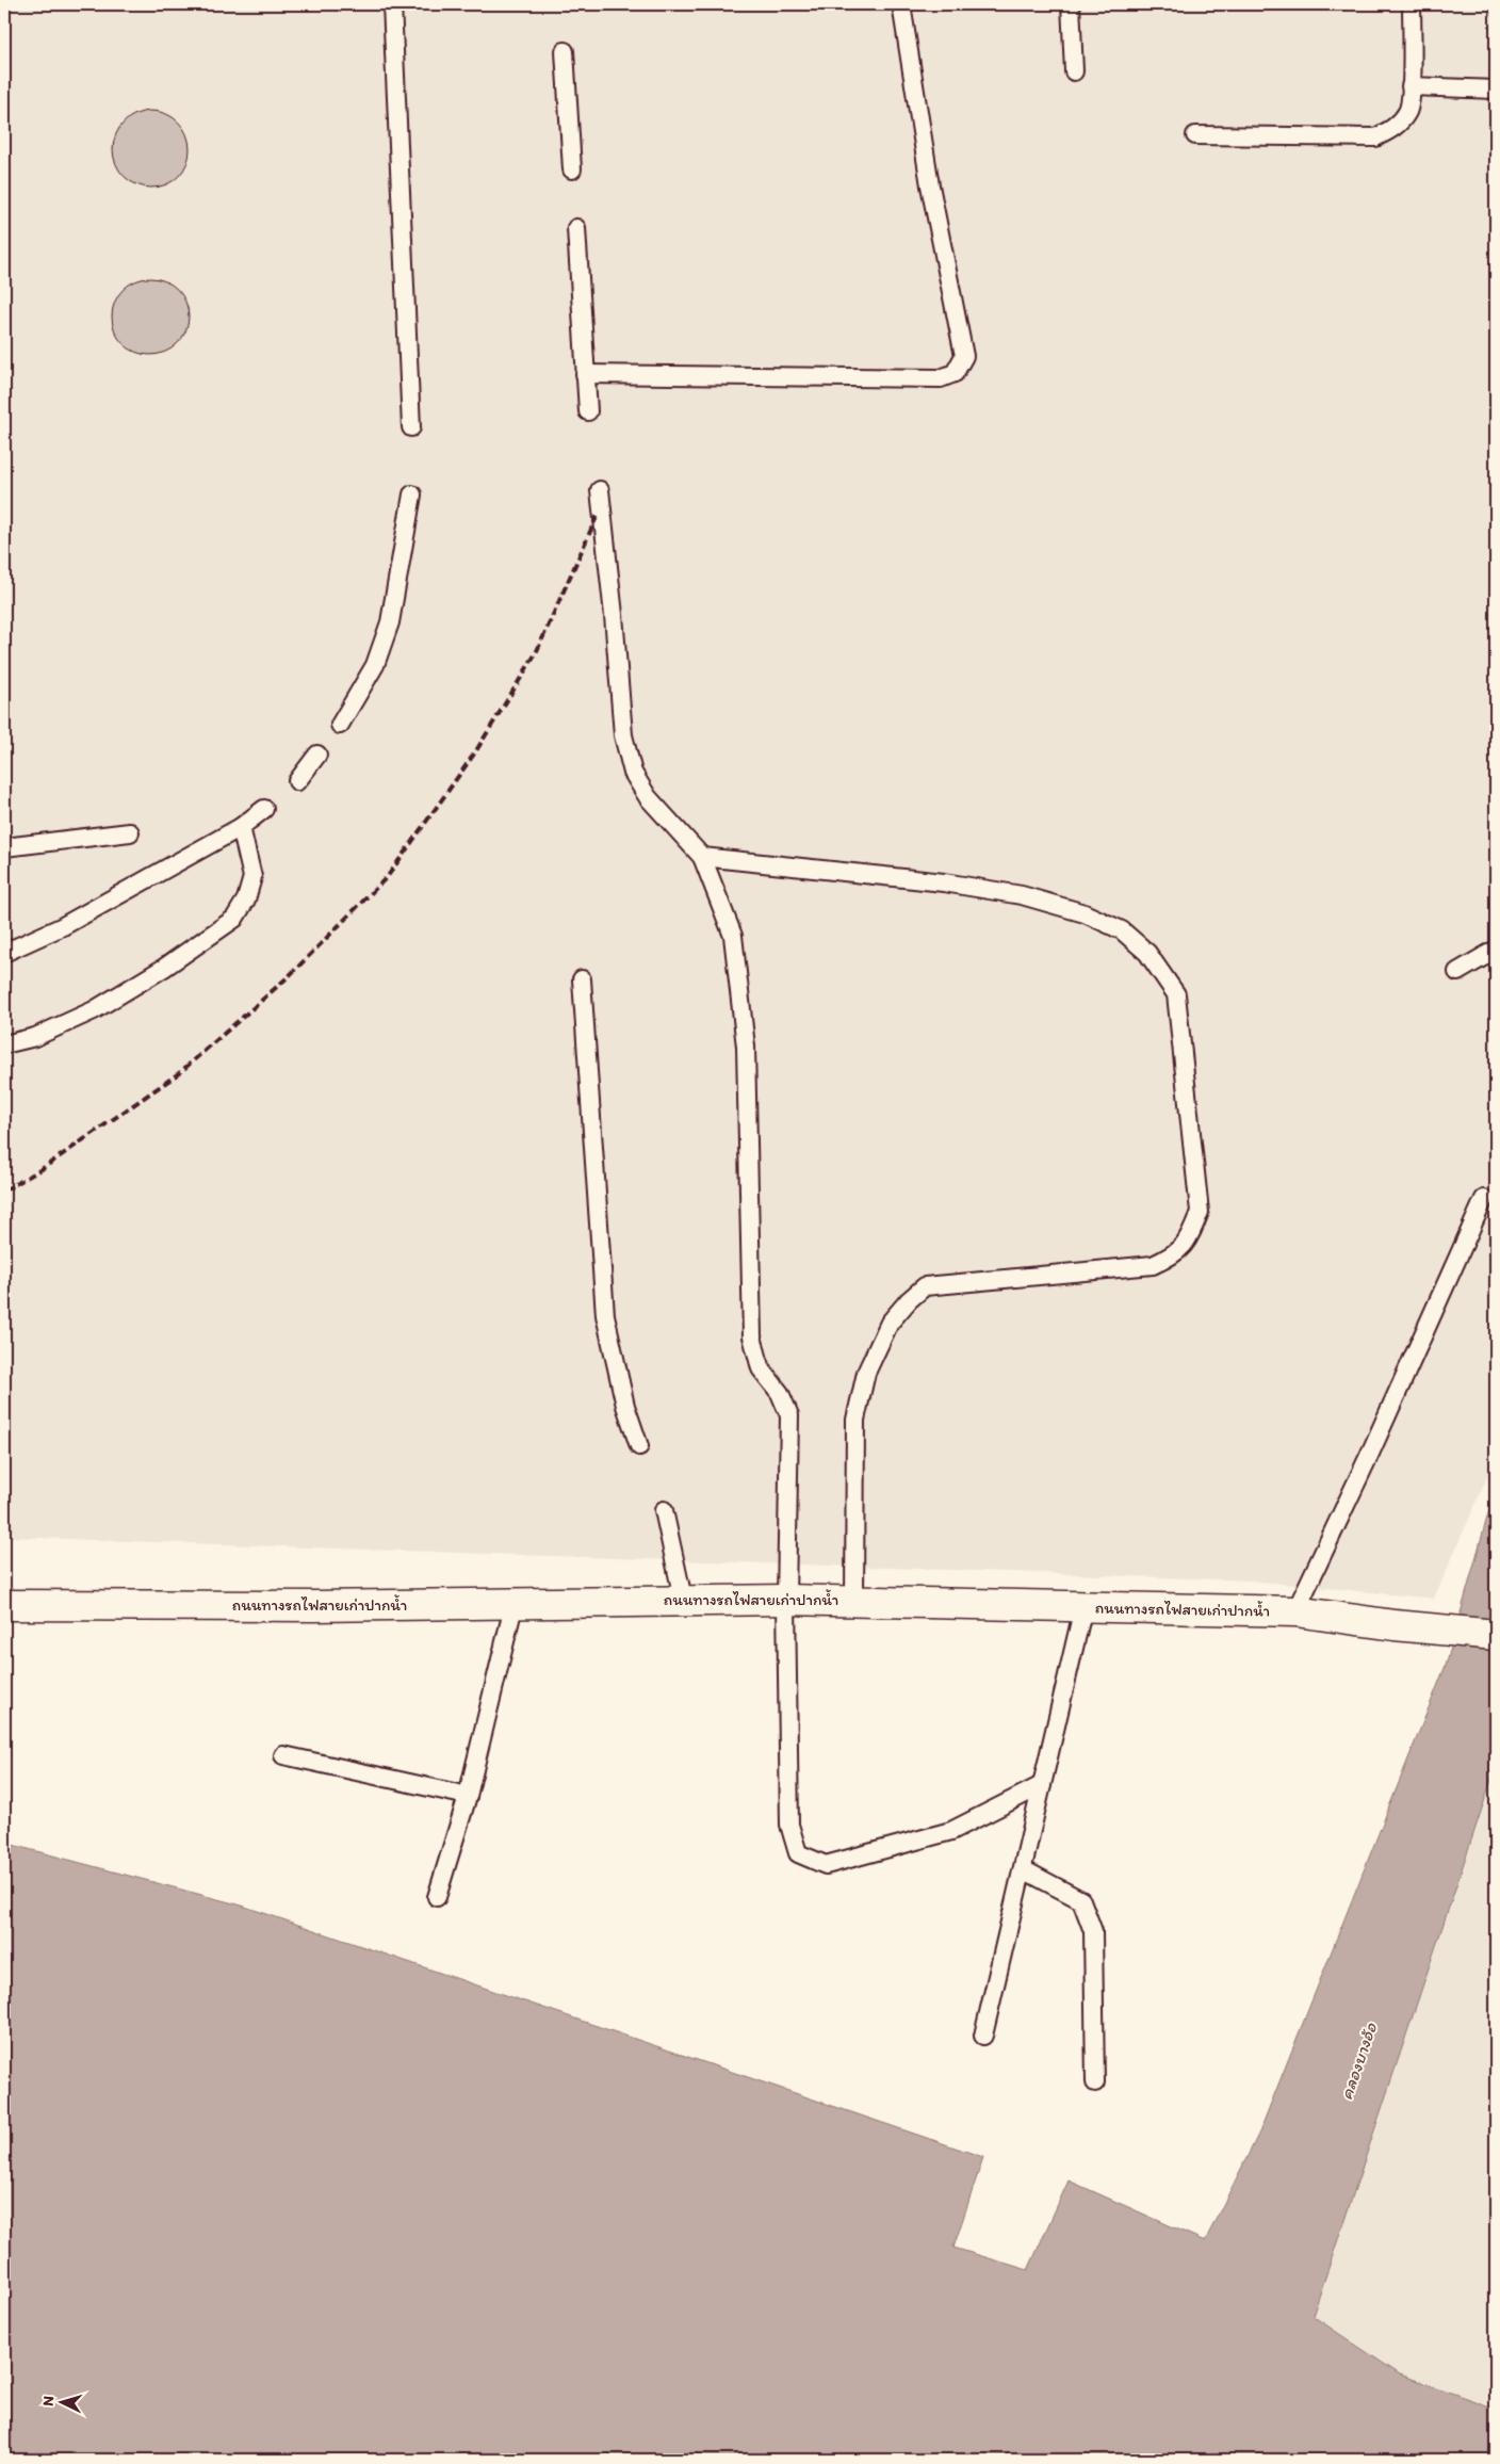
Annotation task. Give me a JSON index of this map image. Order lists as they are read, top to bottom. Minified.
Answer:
{"streets":{"main road":["ถนนทางรถไฟสายเก่าปากน้ำ"]},"water":["คลองบางอ้อ"],"north":"left"}
